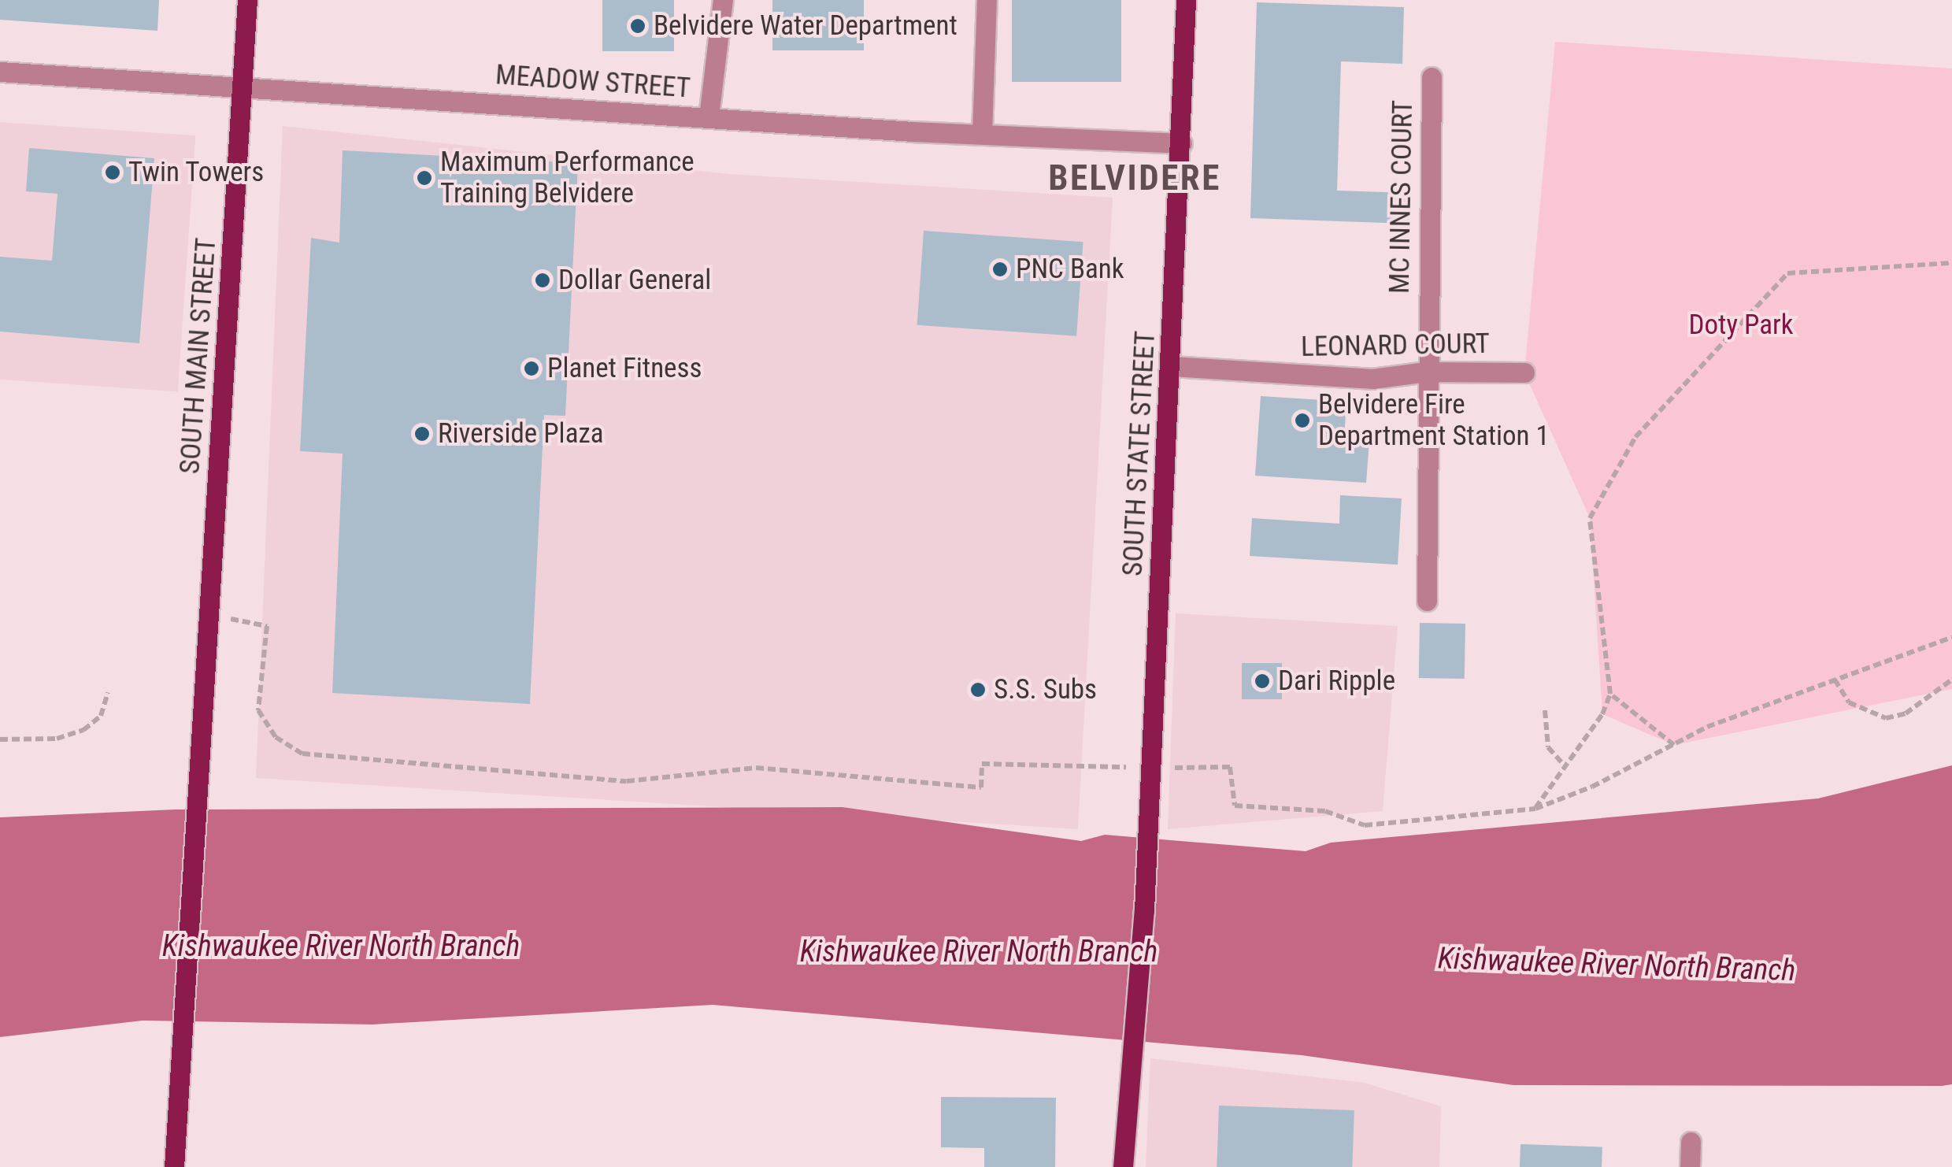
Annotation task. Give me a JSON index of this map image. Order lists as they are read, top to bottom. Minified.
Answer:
{"streets":{"main road":["SOUTH MAIN STREET","SOUTH STATE STREET"],"street":["MEADOW STREET","MC INNES COURT","LEONARD COURT"]},"crossings":[["MEADOW STREET","SOUTH MAIN STREET"],["MEADOW STREET","SOUTH STATE STREET"],["MC INNES COURT","LEONARD COURT"],["LEONARD COURT","SOUTH STATE STREET"]],"districts":["BELVIDERE"],"water":["Kishwaukee River North Branch"],"parks":["Doty Park"],"places":["Belvidere Water Department","Twin Towers","Maximum Performance Training Belvidere","PNC Bank","Dollar General","Planet Fitness","Belvidere Fire Department Station 1","Riverside Plaza","Dari Ripple","S.S. Subs"]}
